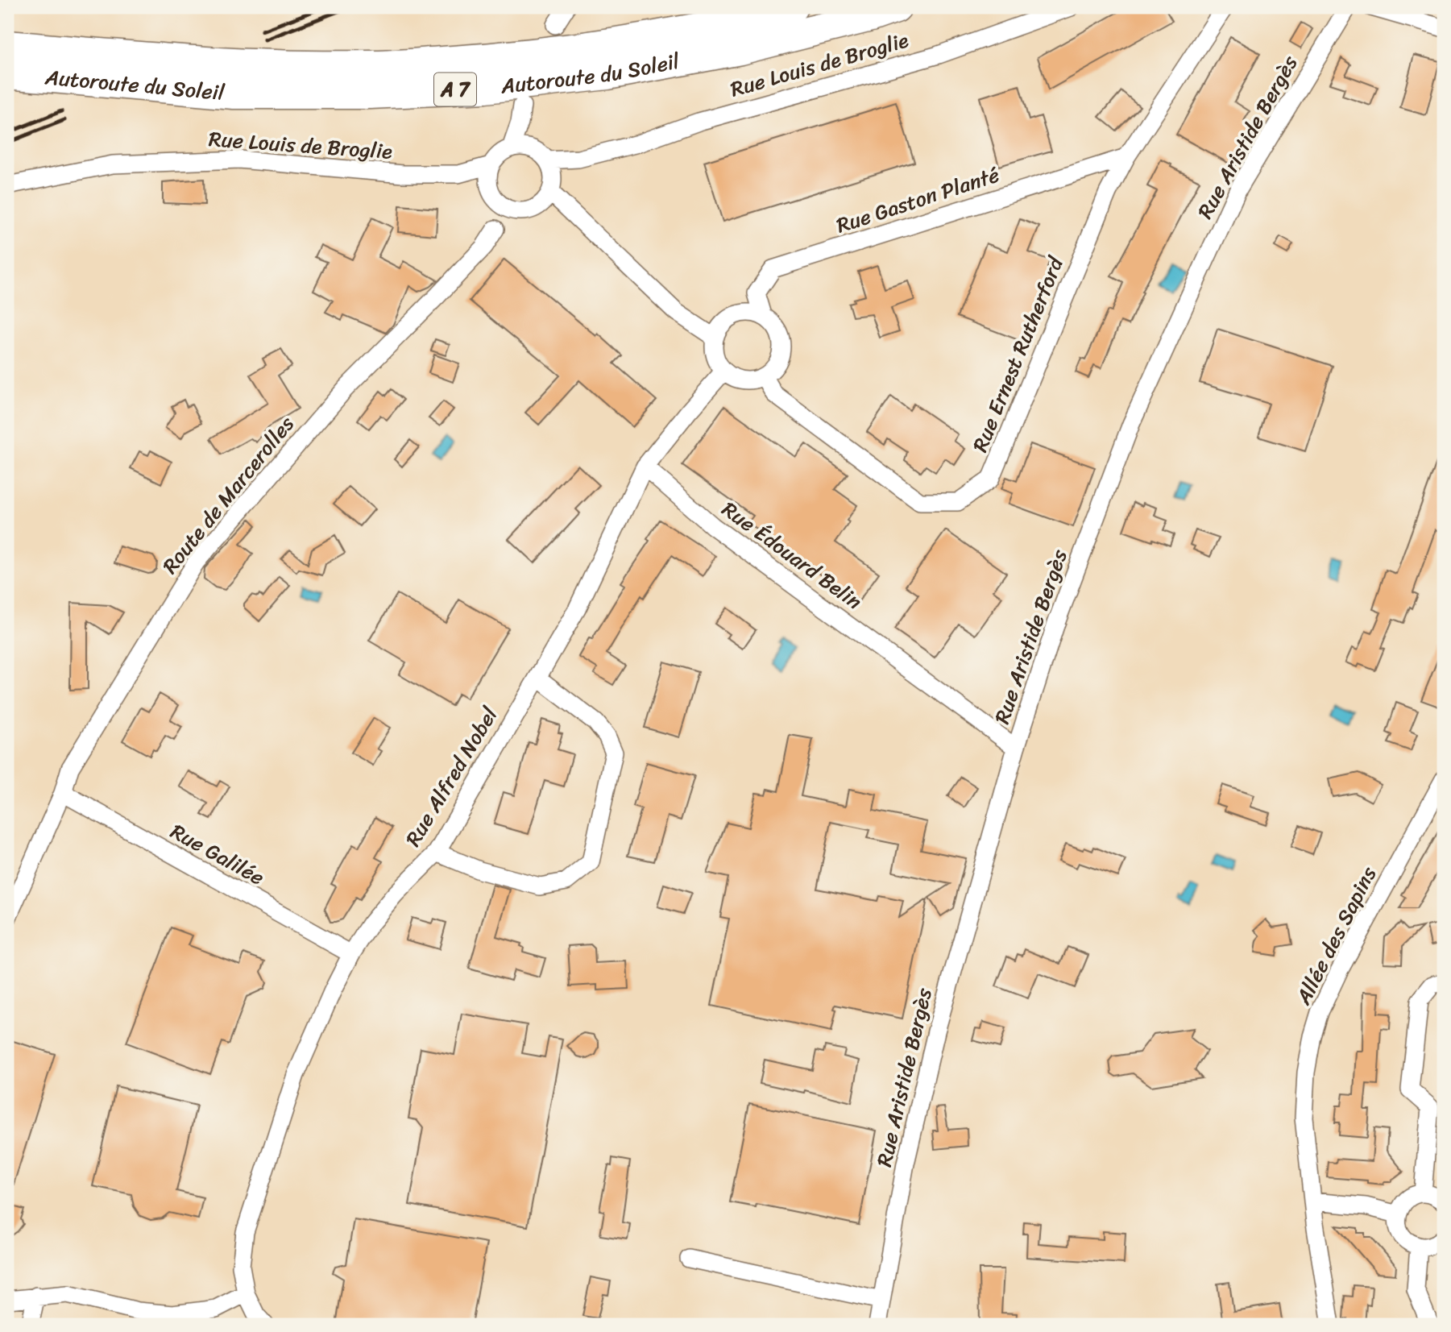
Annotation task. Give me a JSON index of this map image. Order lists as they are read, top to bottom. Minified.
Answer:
{"streets":{"highway":["Autoroute du Soleil","A 7"],"street":["Rue Louis de Broglie","Rue Aristide Bergès","Rue Gaston Planté","Rue Ernest Rutherford","Route de Marcerolles","Rue Édouard Belin","Rue Alfred Nobel","Rue Galilée","Allée des Sapins"]},"crossings":[["Rue Louis de Broglie","Route de Marcerolles"],["Rue Aristide Bergès","Rue Édouard Belin"],["Rue Gaston Planté","Rue Ernest Rutherford"],["Route de Marcerolles","Rue Galilée"],["Rue Édouard Belin","Rue Alfred Nobel"],["Rue Alfred Nobel","Rue Galilée"]]}
